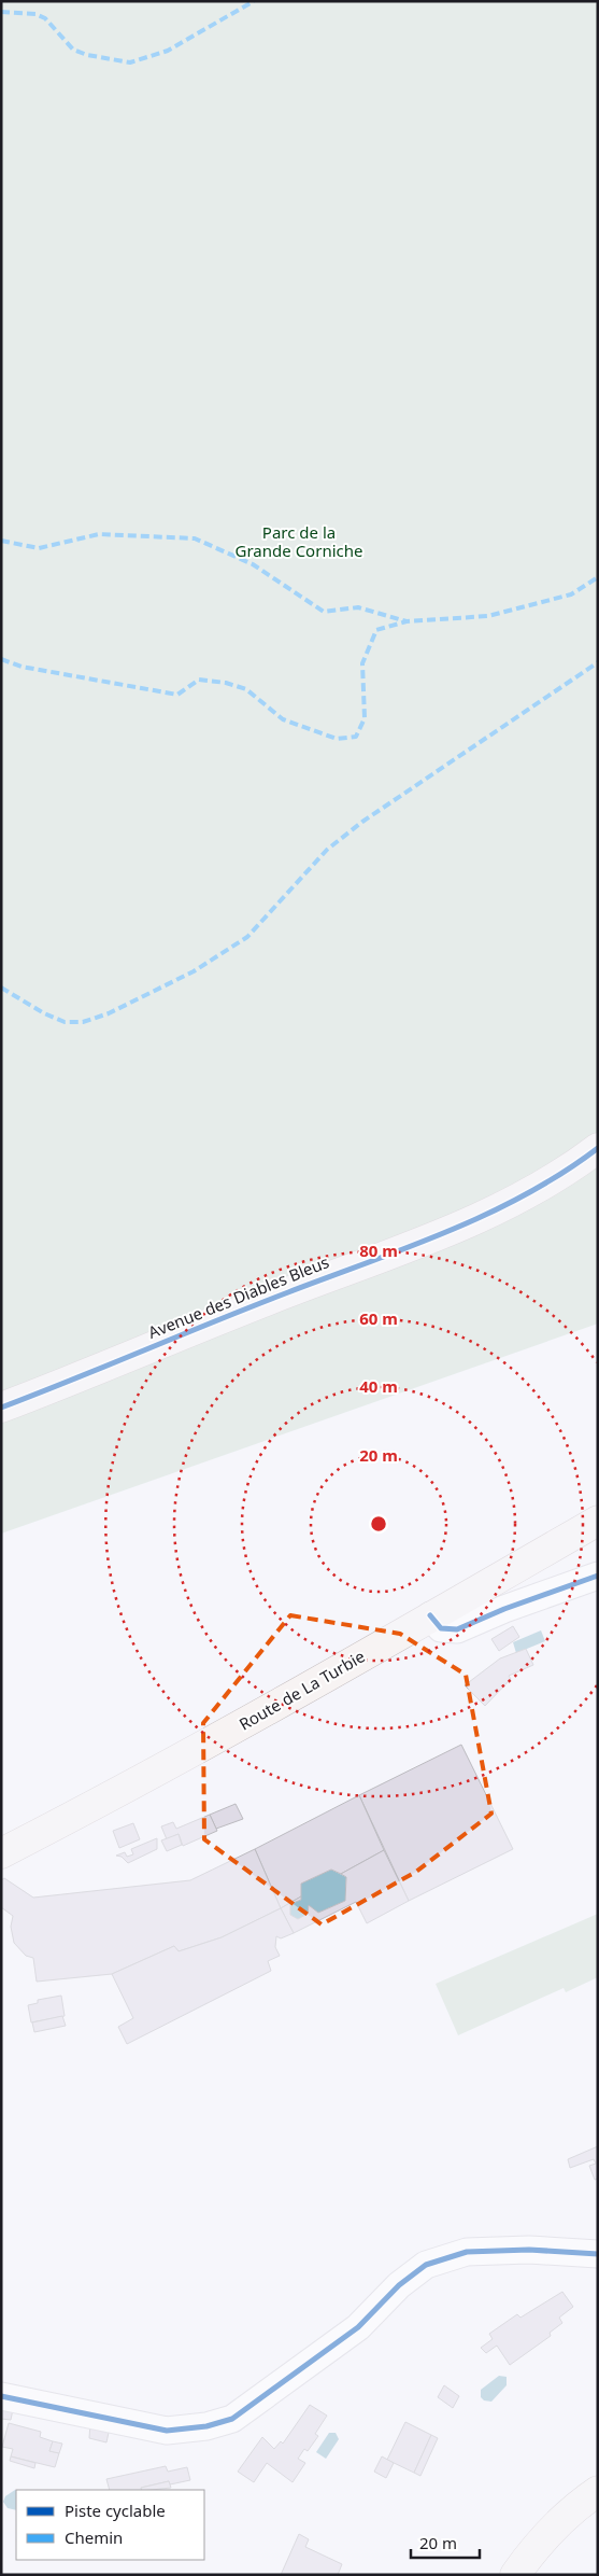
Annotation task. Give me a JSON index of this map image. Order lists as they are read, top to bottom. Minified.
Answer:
{"streets":{"main road":["Avenue des Diables Bleus","Route de La Turbie"]},"parks":["Parc de la Grande Corniche"],"legend":["Piste cyclable","Chemin"],"scale_bar":"20 m","rings":["80 m","60 m","40 m","20 m"]}
